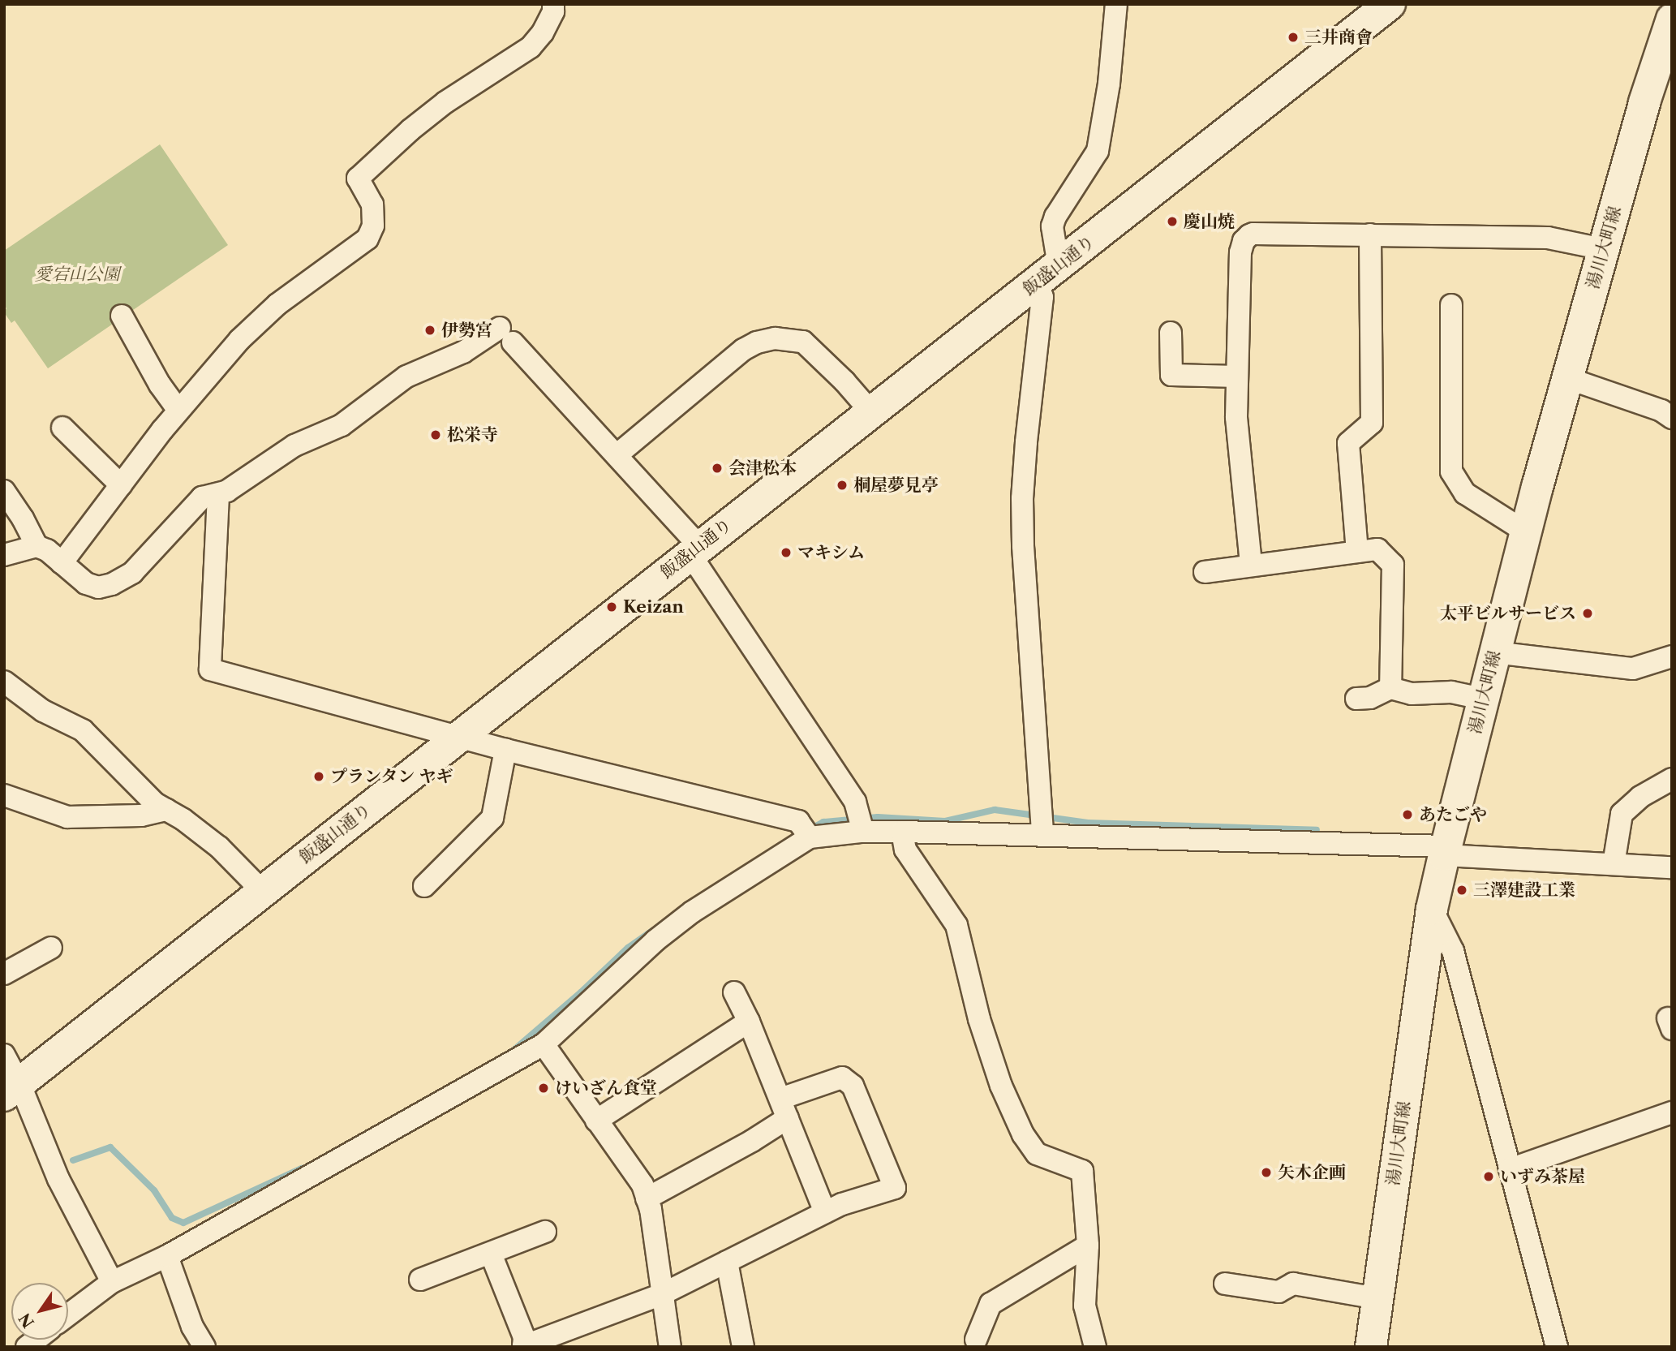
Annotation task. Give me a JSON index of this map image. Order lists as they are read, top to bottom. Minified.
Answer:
{"streets":{"street":["湯川大町線","飯盛山通り"]},"parks":["愛宕山公園"],"places":["三井商會","慶山焼","伊勢宮","松栄寺","会津松本","桐屋夢見亭","マキシム","Keizan","太平ビルサービス","プランタン ヤギ","あたごや","三澤建設工業","けいざん食堂","矢木企画","いずみ茶屋"],"north":"bottom left"}
